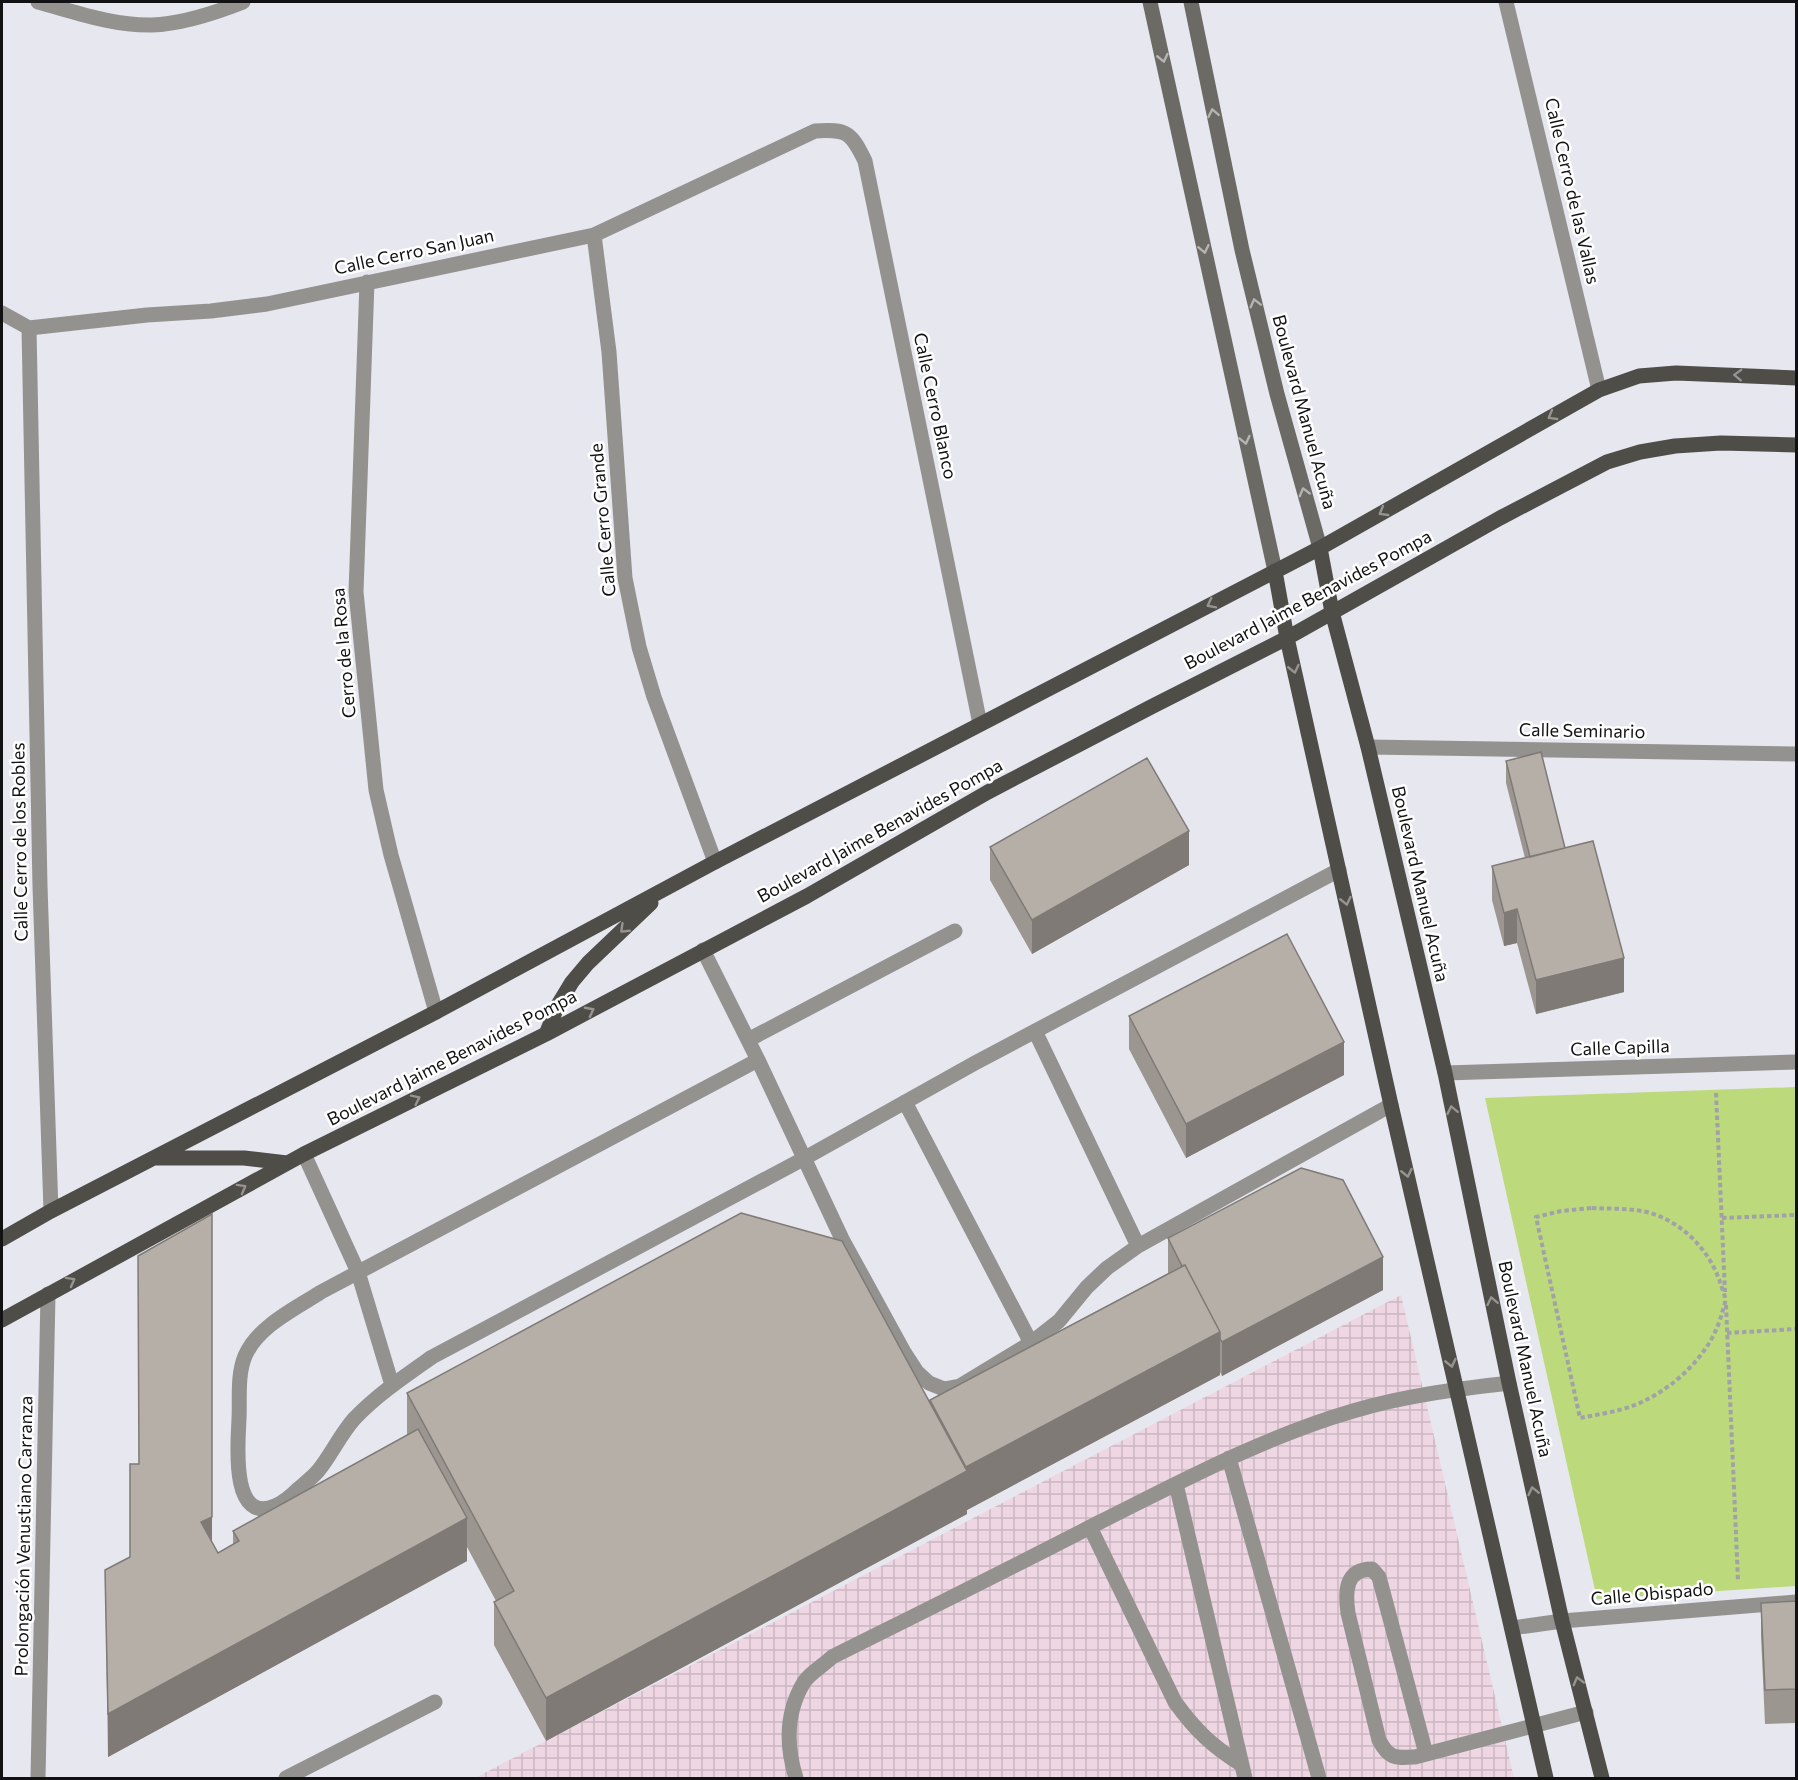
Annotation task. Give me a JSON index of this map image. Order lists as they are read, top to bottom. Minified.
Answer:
{"streets":{"main road":["Boulevard Manuel Acuña","Boulevard Jaime Benavides Pompa"],"street":["Calle Cerro de las Vallas","Calle Cerro San Juan","Calle Cerro Blanco","Calle Cerro Grande","Cerro de la Rosa","Calle Seminario","Calle Cerro de los Robles","Calle Capilla","Prolongación Venustiano Carranza","Calle Obispado"]},"crossings":[["Calle Cerro San Juan","Calle Cerro Blanco"],["Calle Cerro San Juan","Calle Cerro Grande"],["Calle Cerro San Juan","Cerro de la Rosa"],["Calle Cerro San Juan","Calle Cerro de los Robles"],["Boulevard Manuel Acuña","Boulevard Jaime Benavides Pompa"],["Boulevard Manuel Acuña","Calle Seminario"],["Boulevard Manuel Acuña","Calle Capilla"],["Boulevard Manuel Acuña","Calle Obispado"],["Boulevard Jaime Benavides Pompa","Prolongación Venustiano Carranza"]]}
